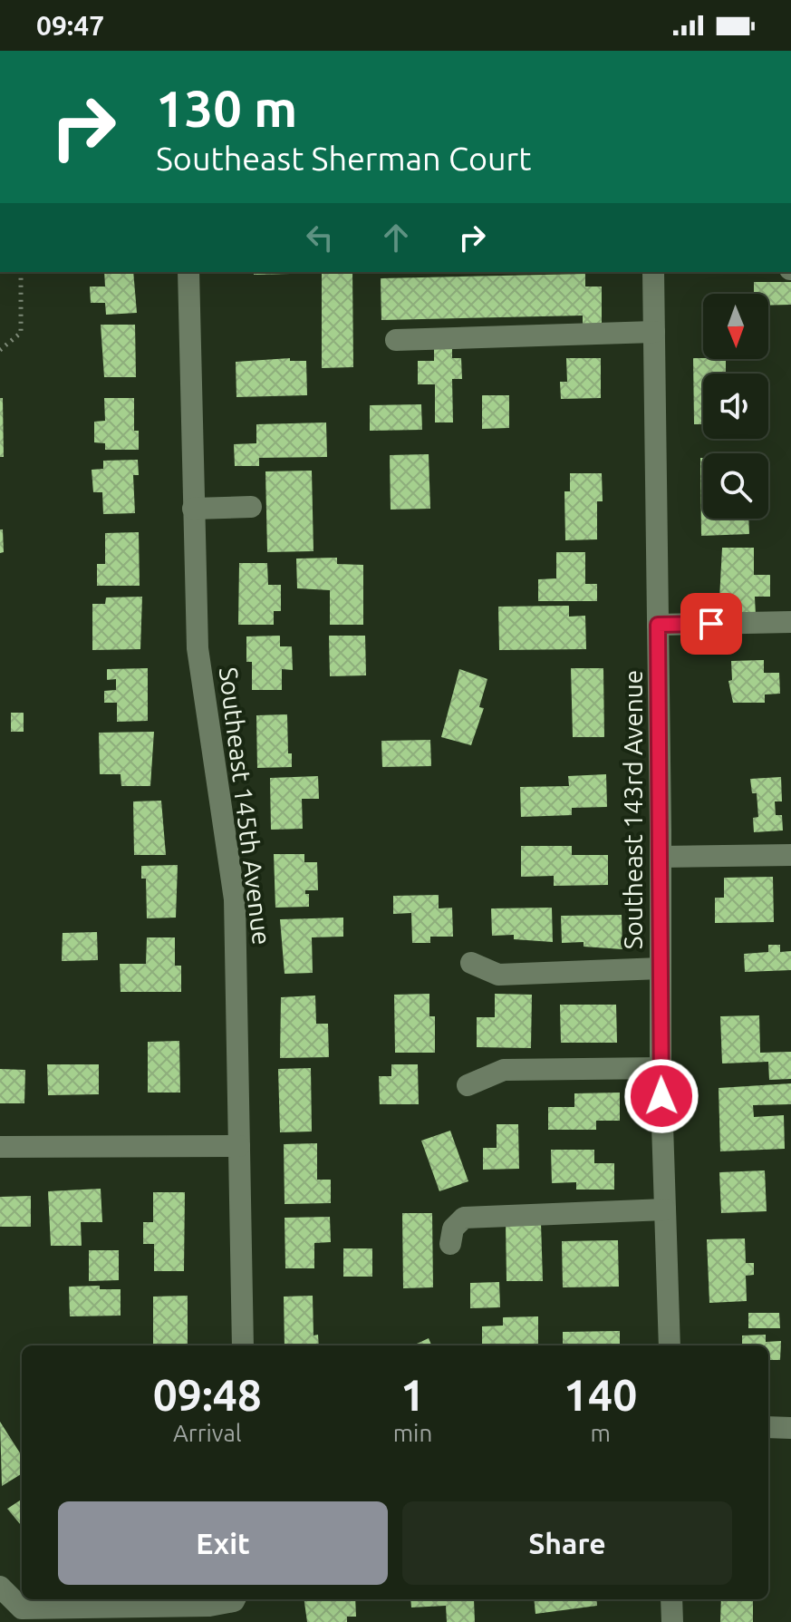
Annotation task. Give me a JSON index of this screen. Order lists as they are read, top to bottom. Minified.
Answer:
{"streets":{"street":["Southeast 145th Avenue","Southeast 143rd Avenue"]},"north":"bottom","page":{"status":"09:47","turn":["130 m","Southeast Sherman Court"],"eta":["09:48","Arrival","1","min","140","m"],"buttons":["Exit","Share"]}}
